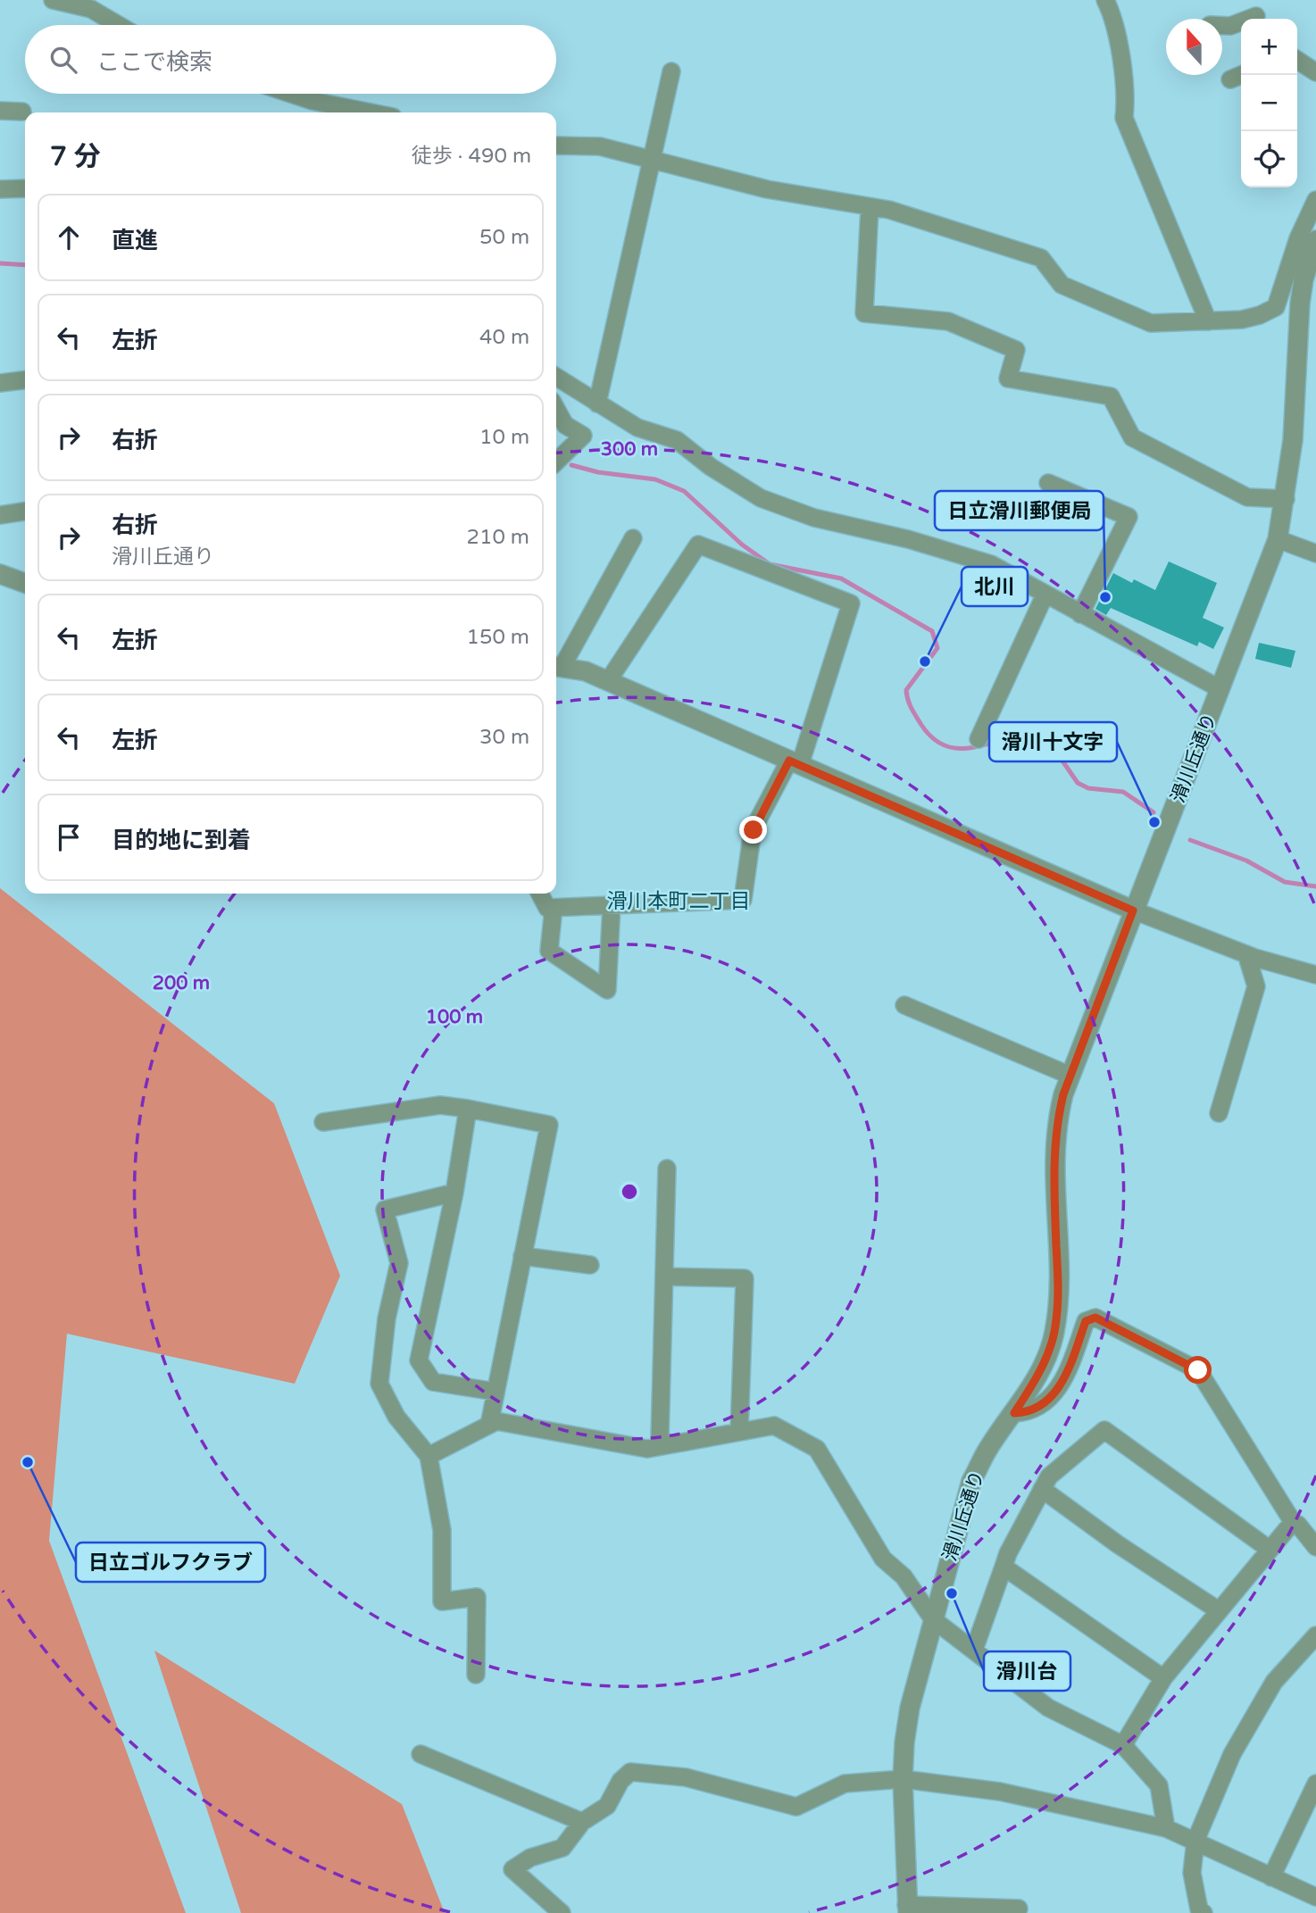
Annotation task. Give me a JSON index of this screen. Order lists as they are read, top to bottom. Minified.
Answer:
{"streets":{"street":["滑川丘通り"]},"districts":["滑川本町二丁目"],"places":["日立滑川郵便局","北川","滑川十文字","日立ゴルフクラブ","滑川台"],"north":"top","page":{"map_buttons":["+","−"],"search":"ここで検索","heading":["7 分","徒歩 · 490 m"],"list":[["直進","50 m"],["左折","40 m"],["右折","10 m"],["右折","滑川丘通り","210 m"],["左折","150 m"],["左折","30 m"],"目的地に到着"]},"rings":["300 m","200 m","100 m"]}
